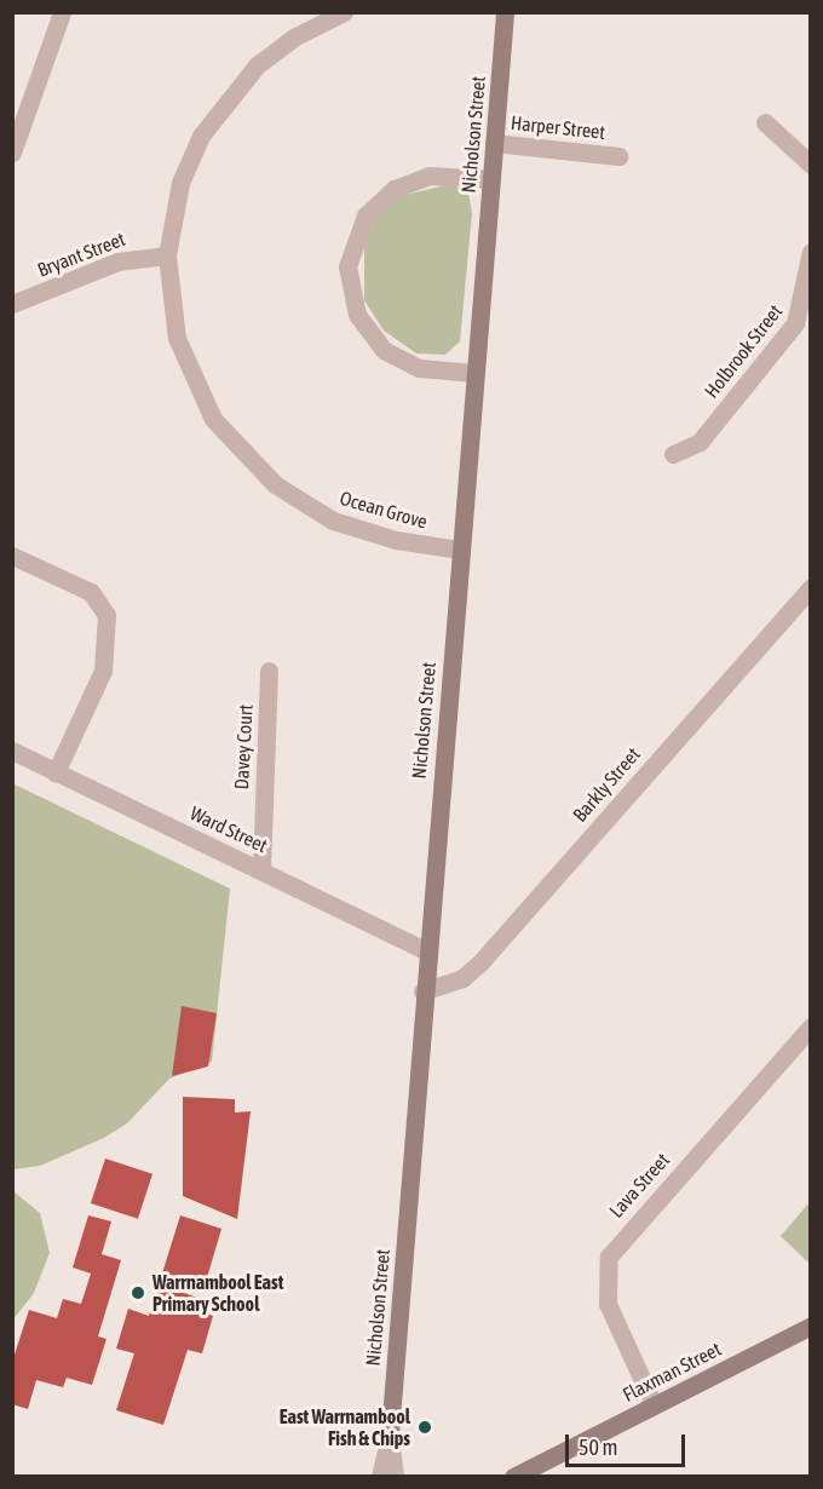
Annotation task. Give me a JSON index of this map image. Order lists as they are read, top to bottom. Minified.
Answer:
{"streets":{"street":["Harper Street","Nicholson Street","Bryant Street","Holbrook Street","Ocean Grove","Davey Court","Barkly Street","Ward Street","Lava Street","Flaxman Street"]},"crossings":[["Harper Street","Nicholson Street"],["Nicholson Street","Ocean Grove"],["Nicholson Street","Barkly Street"],["Nicholson Street","Ward Street"],["Bryant Street","Ocean Grove"],["Davey Court","Ward Street"],["Lava Street","Flaxman Street"]],"places":["Warrnambool East Primary School","East Warrnambool Fish & Chips"],"scale_bar":"50 m"}
